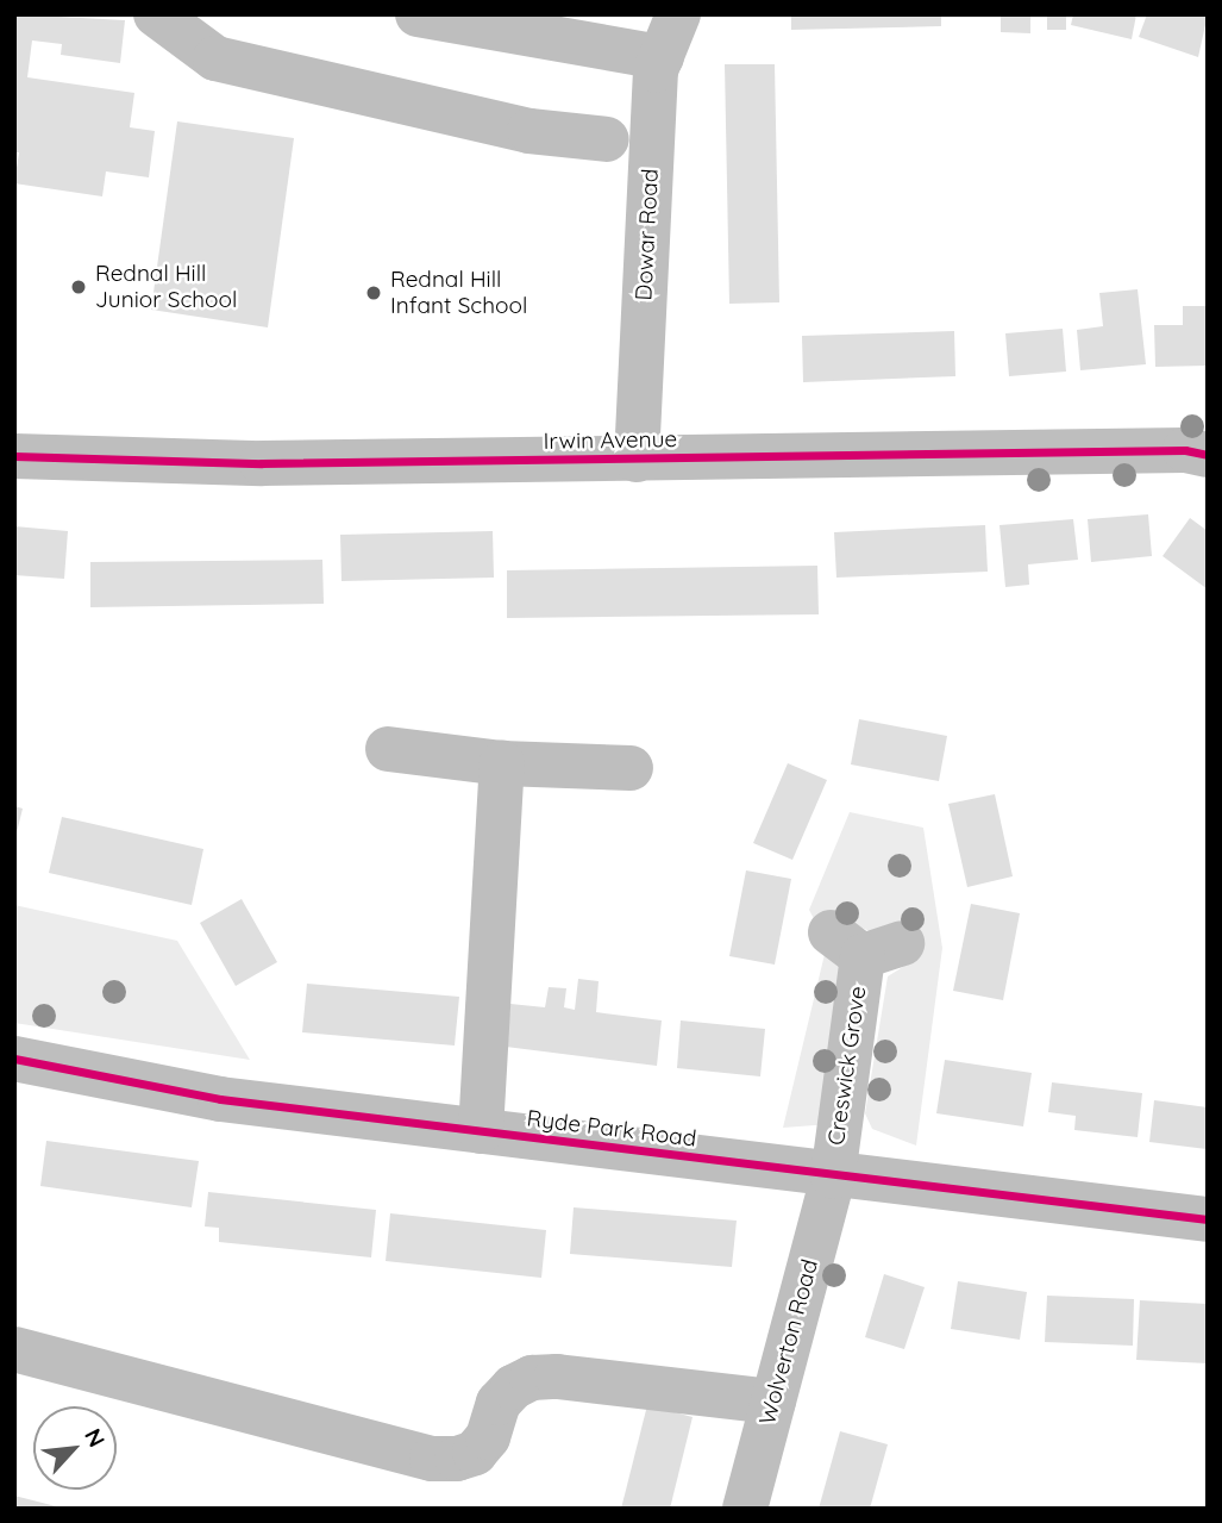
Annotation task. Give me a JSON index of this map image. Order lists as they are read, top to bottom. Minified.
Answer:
{"streets":{"street":["Dowar Road","Irwin Avenue","Creswick Grove","Ryde Park Road","Wolverton Road"]},"crossings":[["Dowar Road","Irwin Avenue"],["Creswick Grove","Ryde Park Road"],["Creswick Grove","Wolverton Road"],["Ryde Park Road","Wolverton Road"]],"places":["Rednal Hill Junior School","Rednal Hill Infant School"],"north":"top right"}
